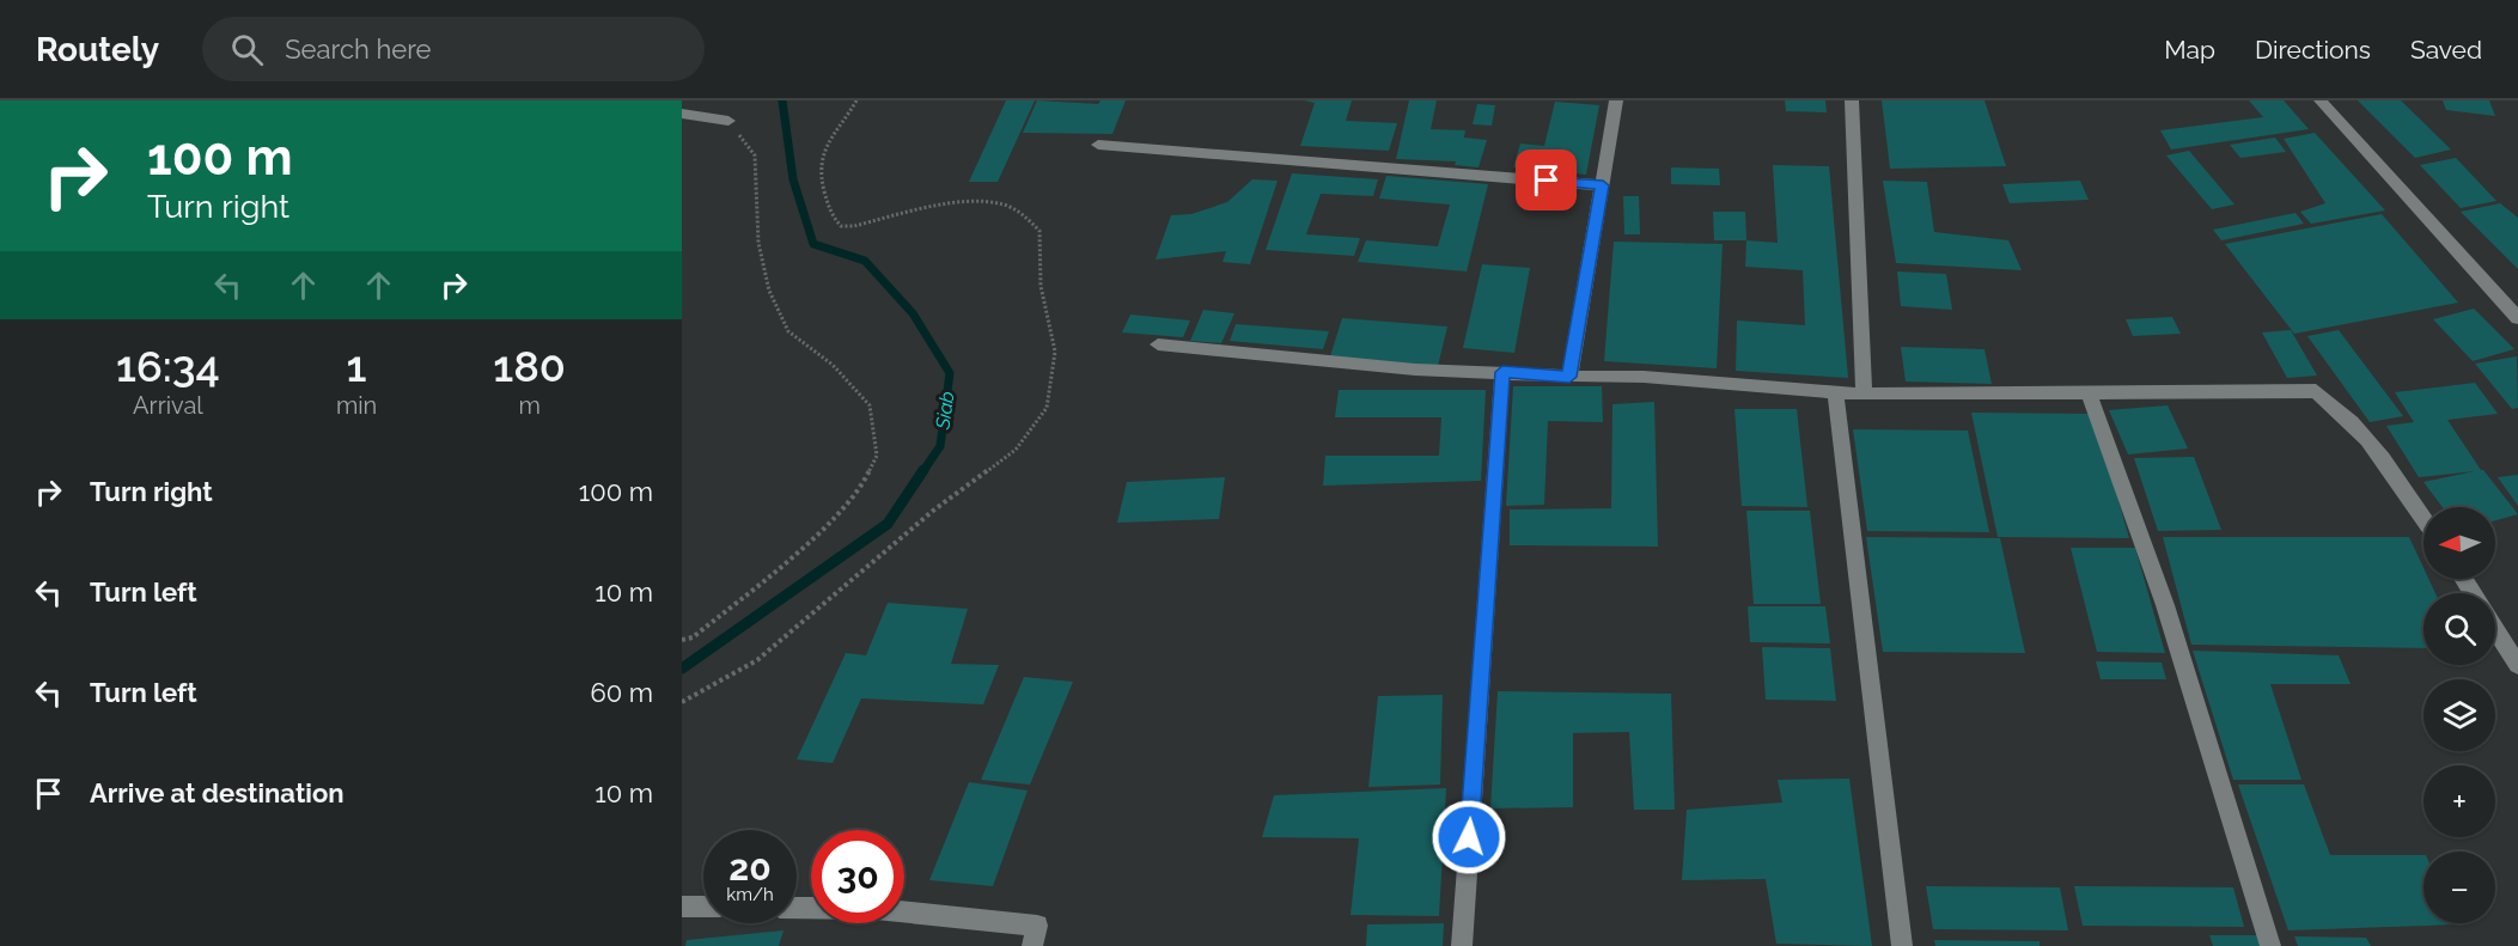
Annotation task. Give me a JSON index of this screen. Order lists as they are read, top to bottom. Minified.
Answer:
{"water":["Siab"],"north":"left","page":{"header":"Routely","search":"Search here","nav":["Map","Directions","Saved"],"turn":["100 m","Turn right"],"eta":["16:34","Arrival","1","min","180","m"],"list":[{"name":"Turn right","value":"100 m"},{"name":"Turn left","value":"10 m"},{"name":"Turn left","value":"60 m"},{"name":"Arrive at destination","value":"10 m"}],"map_buttons":["+","−"],"speed":"20 km/h","limit":"30"}}
